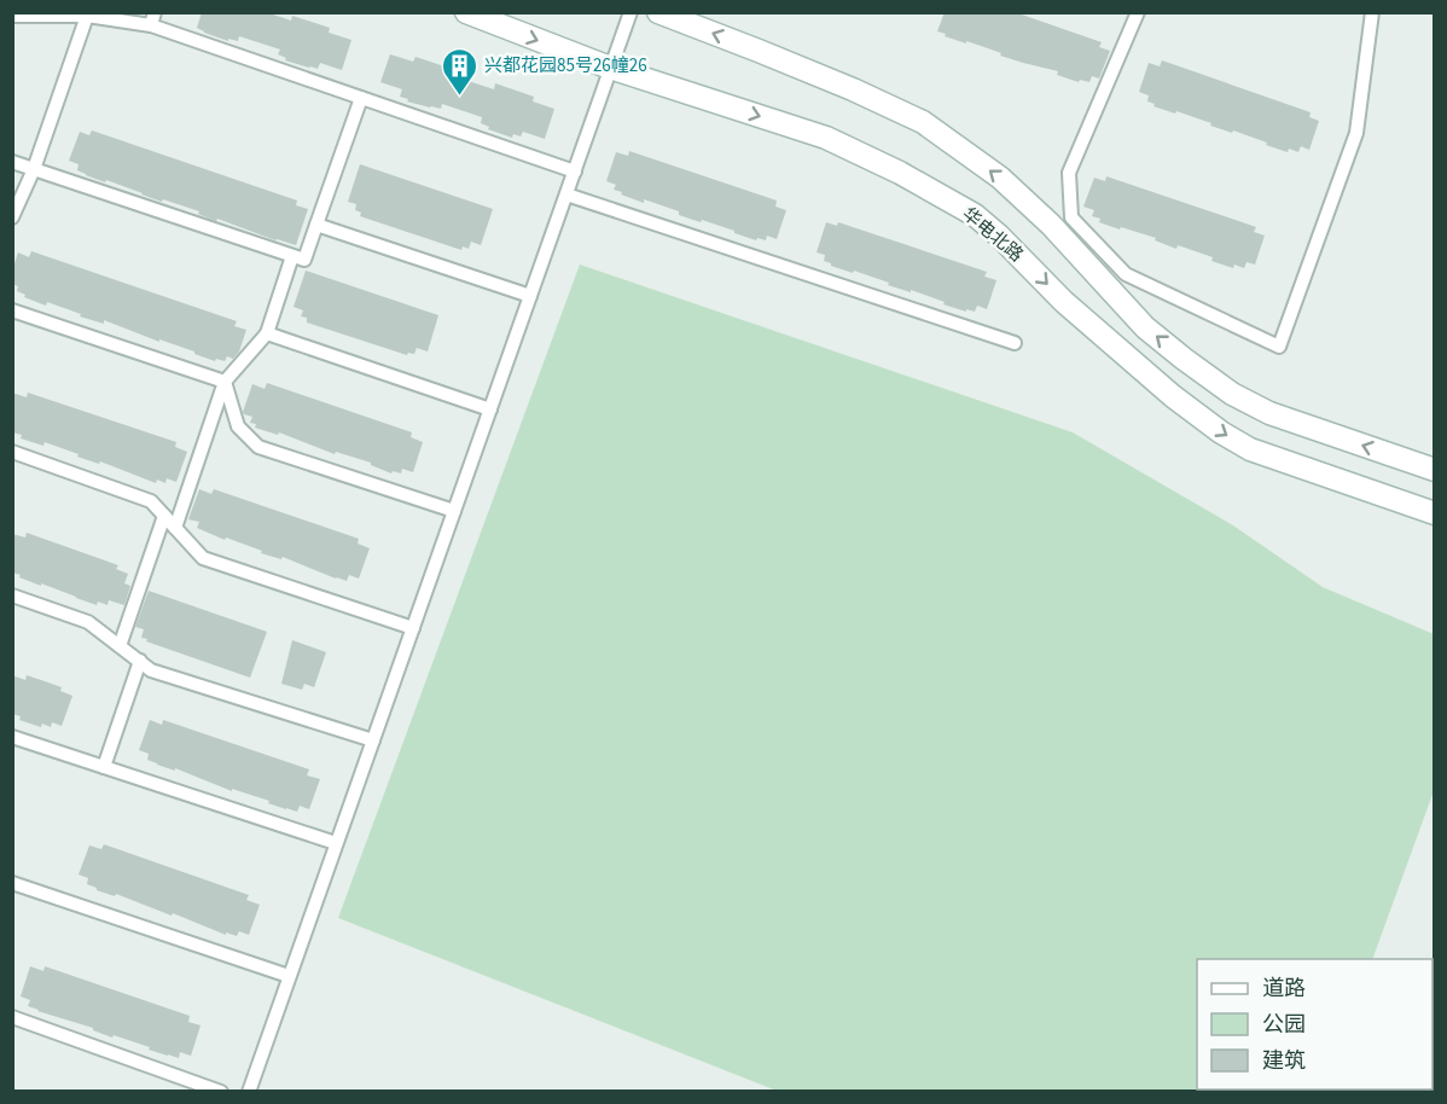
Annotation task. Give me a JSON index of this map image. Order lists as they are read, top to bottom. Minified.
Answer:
{"streets":{"main road":["华电北路"]},"places":{"building":["兴都花园85号26幢26"]},"legend":["道路","公园","建筑"]}
